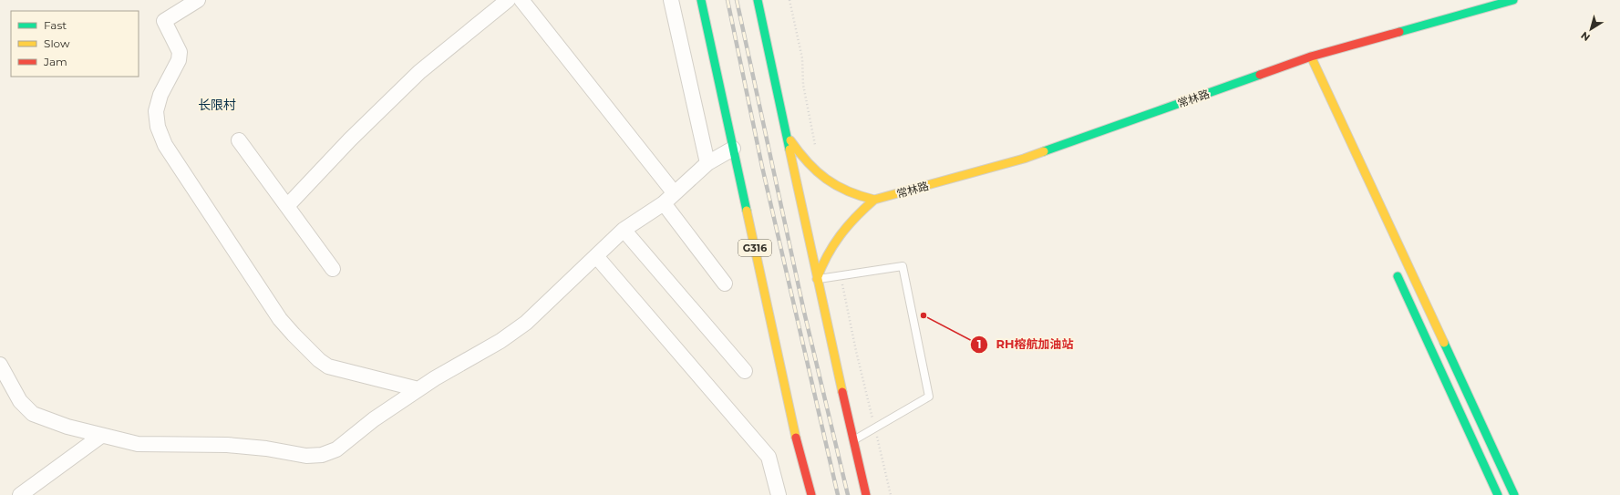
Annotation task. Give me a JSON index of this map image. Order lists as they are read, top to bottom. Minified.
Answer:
{"streets":{"main road":["常林路","G316"]},"districts":["长限村"],"places":["RH榕航加油站"],"legend":["Fast","Slow","Jam"],"north":"bottom left"}
